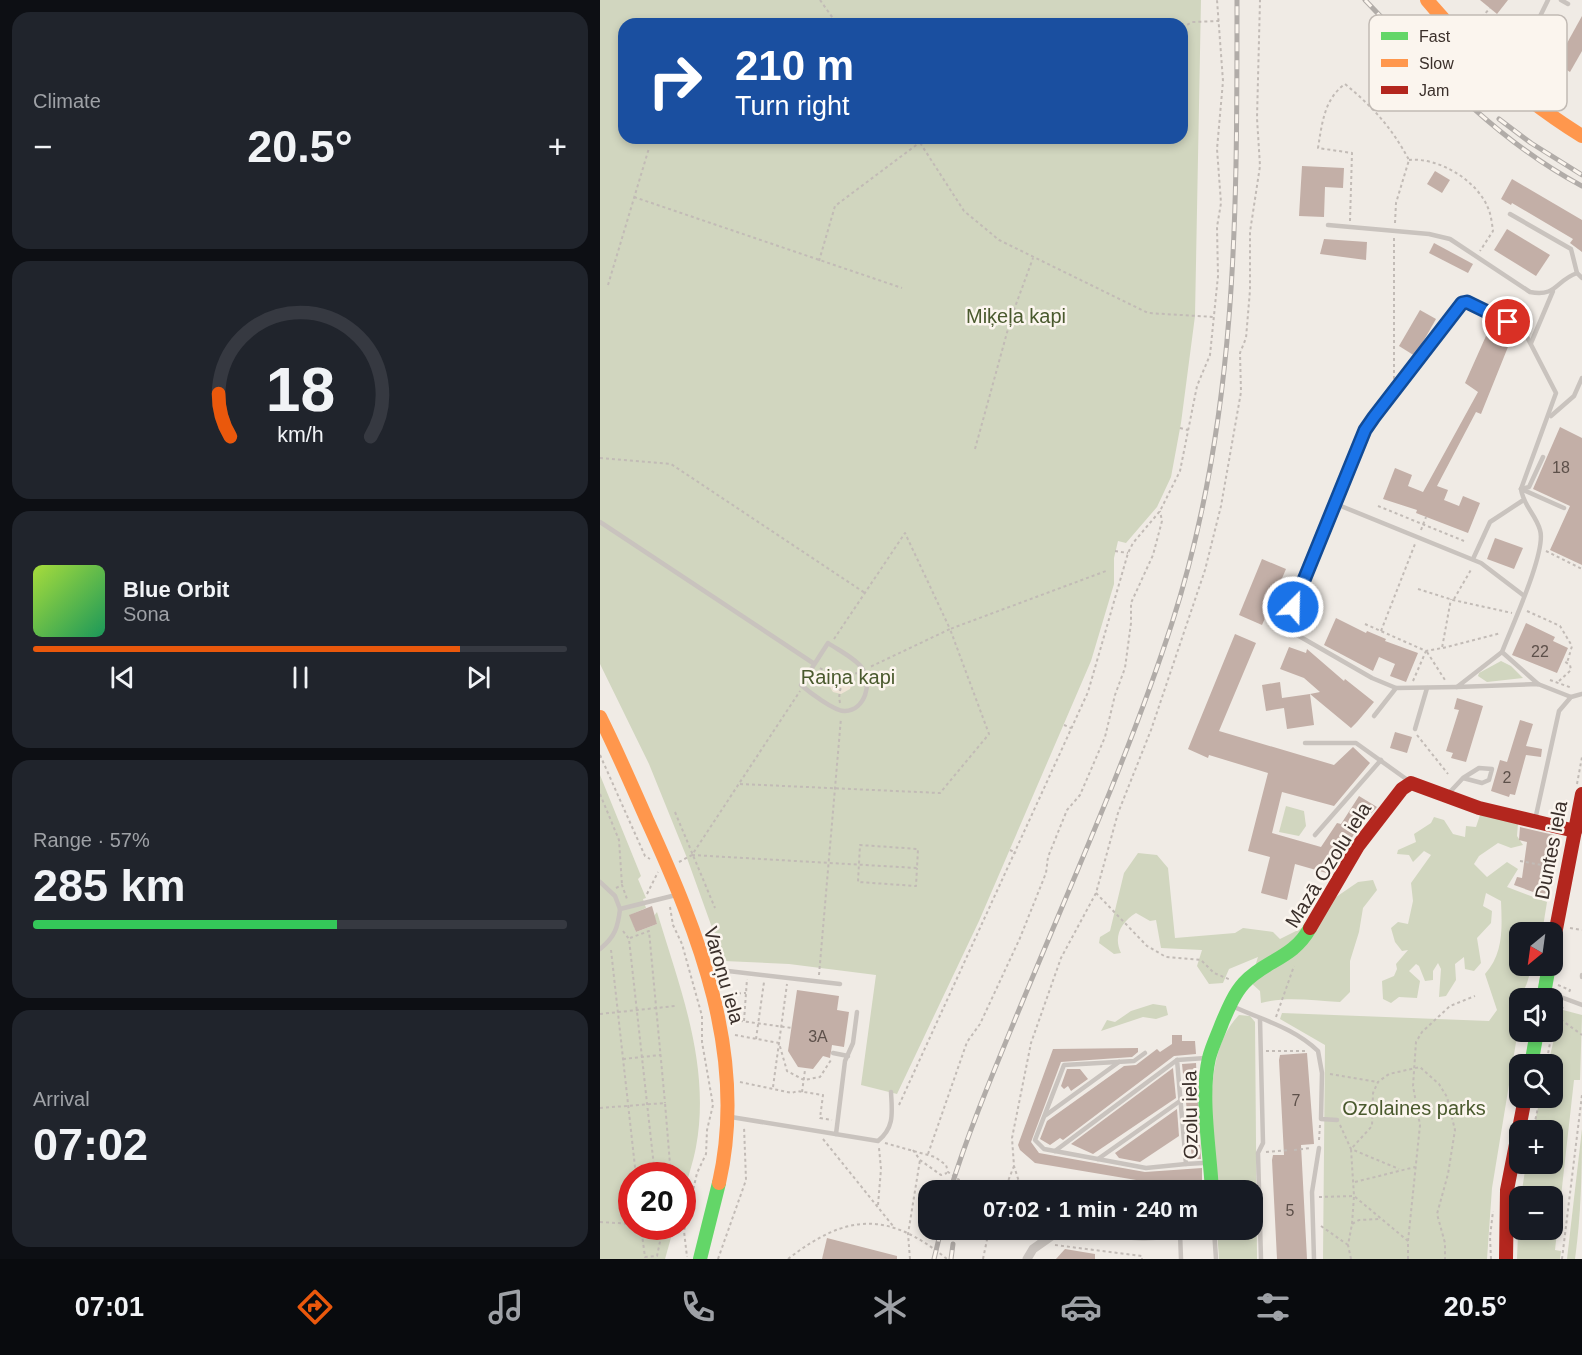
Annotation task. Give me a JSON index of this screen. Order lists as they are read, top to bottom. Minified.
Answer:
{"streets":{"street":["Duntes iela","Mazā Ozolu iela","Varoņu iela","Ozolu iela"]},"crossings":[["Mazā Ozolu iela","Ozolu iela"]],"parks":["Miķeļa kapi","Raiņa kapi","Ozolaines parks"],"house_numbers":["18","22","2","3A","7","5"],"legend":["Fast","Slow","Jam"],"north":"bottom left","page":{"tile":["Climate",["Range · 57%","285 km"],["Arrival","07:02"]],"turn":["210 m","Turn right"],"heat":["−","20.5°","+"],"song":["Blue Orbit","Sona"],"map_buttons":["+","−"],"limit":"20","trip":"07:02 · 1 min · 240 m","tabs":["07:01","20.5°"],"gauge":["18","km/h"]}}
